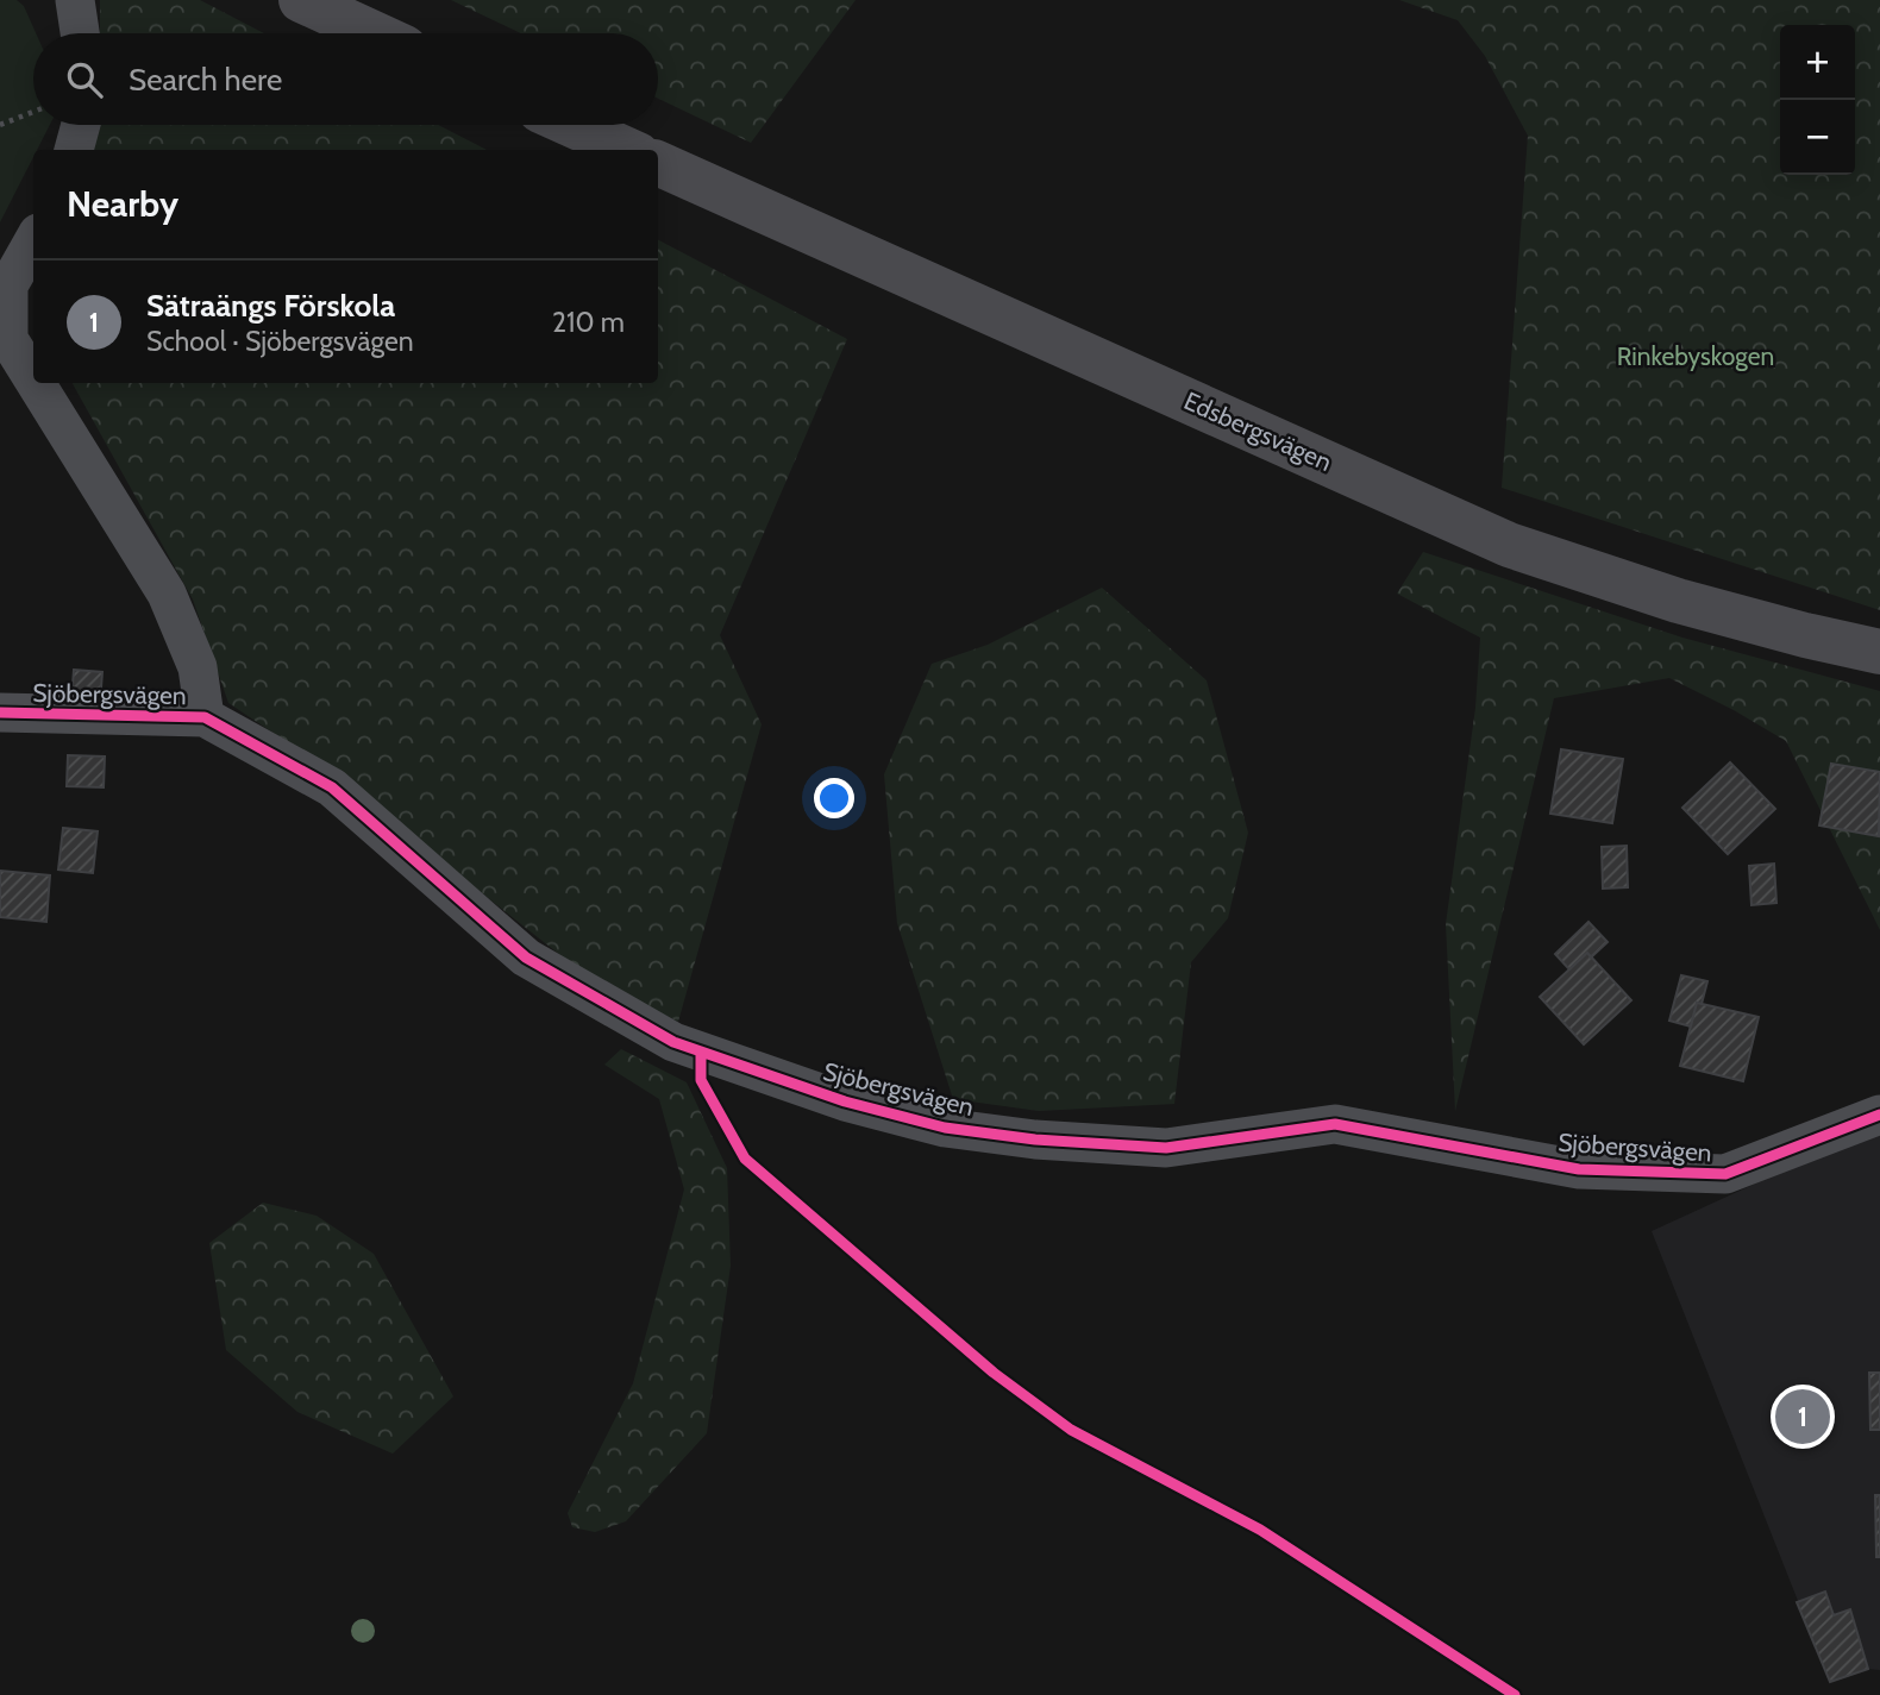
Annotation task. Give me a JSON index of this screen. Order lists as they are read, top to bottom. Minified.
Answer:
{"streets":{"main road":["Edsbergsvägen"],"street":["Sjöbergsvägen"]},"parks":["Rinkebyskogen"],"page":{"map_buttons":["+","−"],"search":"Search here","heading":"Nearby","list":[{"mark":"1","name":"Sätraängs Förskola","note":"School · Sjöbergsvägen","value":"210 m"}],"pins":"1"}}
